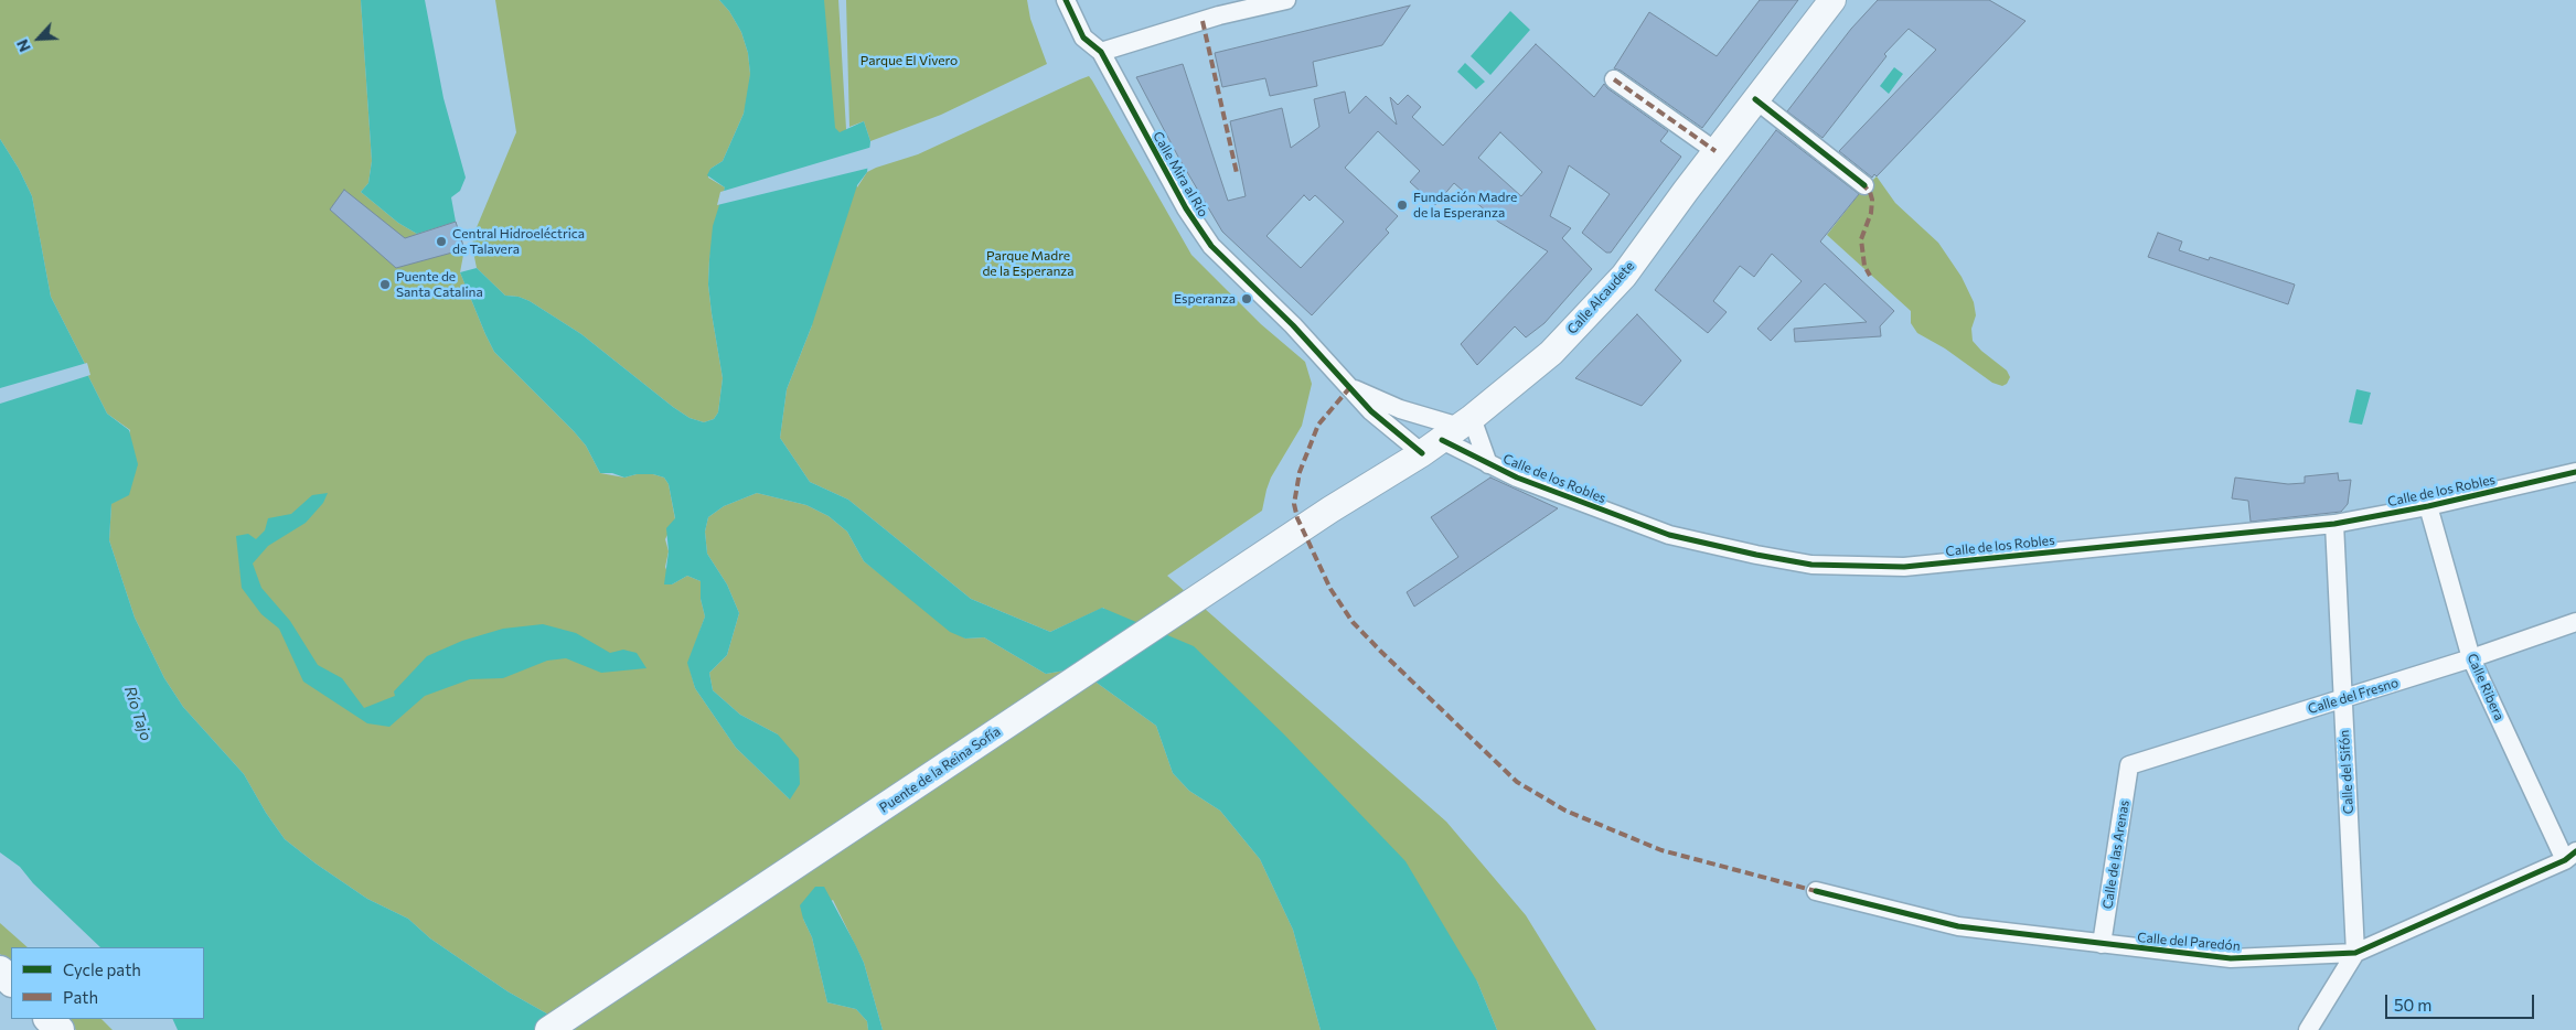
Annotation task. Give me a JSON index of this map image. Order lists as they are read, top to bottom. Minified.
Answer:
{"streets":{"main road":["Calle Alcaudete","Puente de la Reina Sofía"],"street":["Calle Mira al Río","Calle de los Robles","Calle Ribera","Calle del Fresno","Calle del Sifón","Calle de las Arenas","Calle del Paredón"]},"crossings":[["Calle Mira al Río","Calle Alcaudete"],["Calle Mira al Río","Calle de los Robles"],["Calle Alcaudete","Calle de los Robles"],["Calle Alcaudete","Puente de la Reina Sofía"],["Calle de los Robles","Calle Ribera"],["Calle de los Robles","Calle del Sifón"],["Calle Ribera","Calle del Fresno"],["Calle Ribera","Calle del Paredón"],["Calle del Fresno","Calle del Sifón"],["Calle del Fresno","Calle de las Arenas"],["Calle del Sifón","Calle del Paredón"],["Calle de las Arenas","Calle del Paredón"]],"water":["Río Tajo"],"parks":["Parque El Vivero","Parque Madre de la Esperanza"],"places":["Fundación Madre de la Esperanza","Central Hidroeléctrica de Talavera","Puente de Santa Catalina","Esperanza"],"legend":["Cycle path","Path"],"scale_bar":"50 m","north":"bottom left"}
